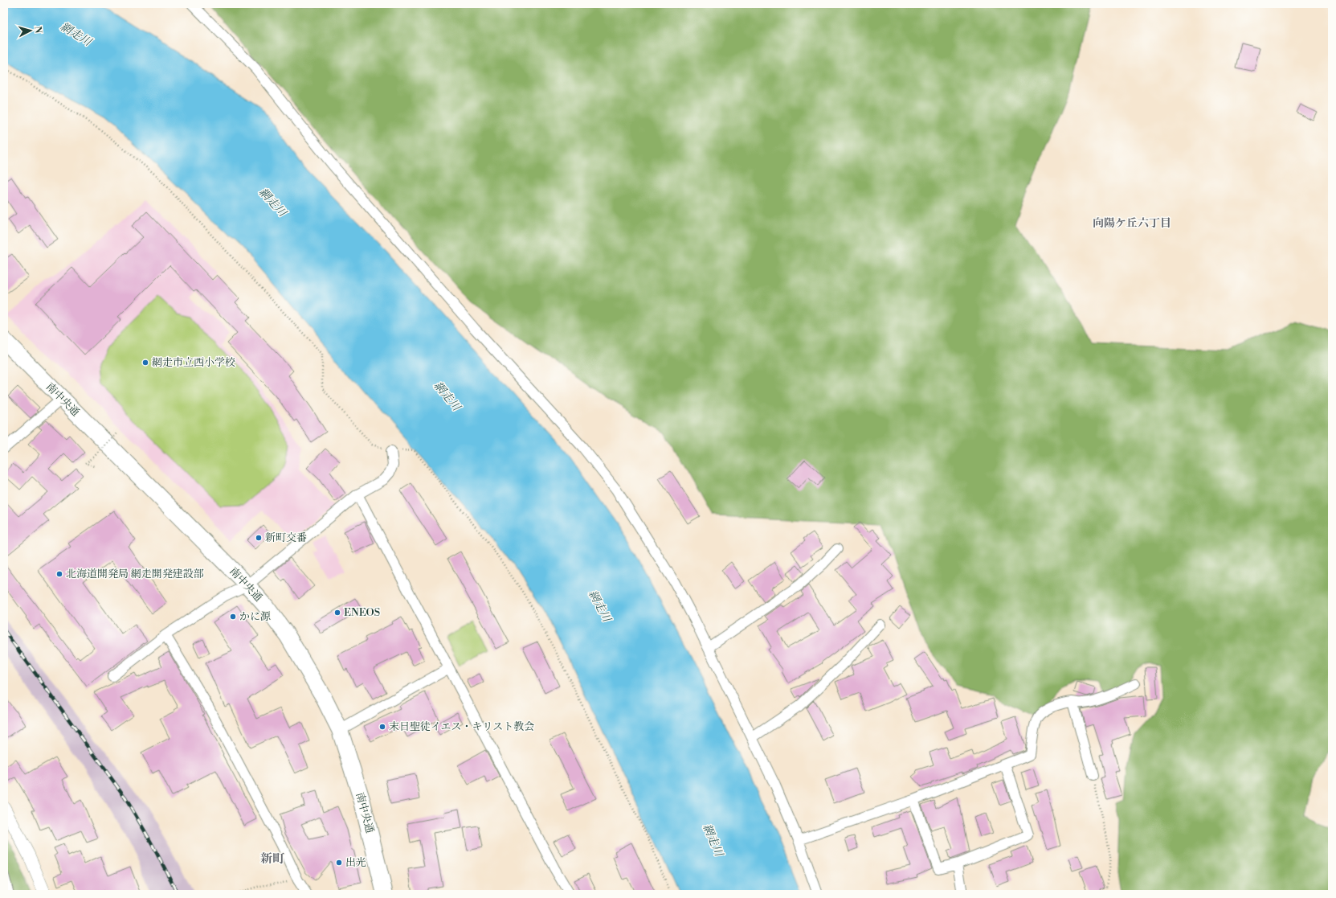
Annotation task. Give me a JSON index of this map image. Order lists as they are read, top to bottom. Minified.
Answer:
{"streets":{"highway":["南中央通"]},"districts":["向陽ケ丘六丁目","新町"],"water":["網走川"],"places":["網走市立西小学校","新町交番","北海道開発局 網走開発建設部","ENEOS","かに源","末日聖徒イエス・キリスト教会","出光"],"north":"right"}
